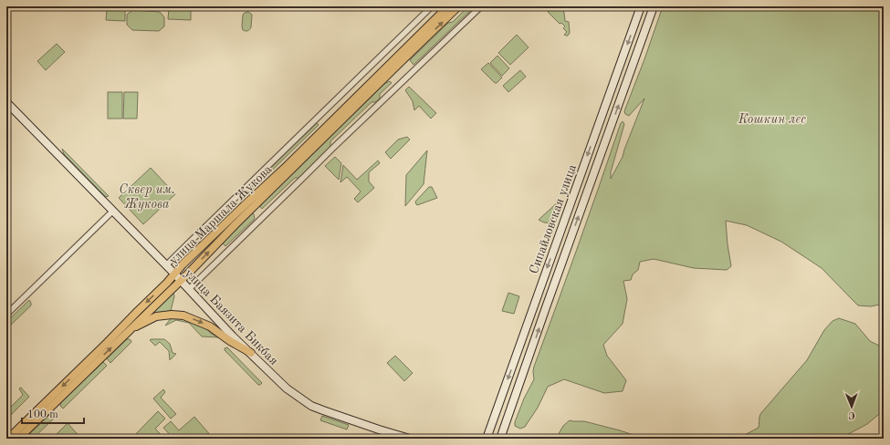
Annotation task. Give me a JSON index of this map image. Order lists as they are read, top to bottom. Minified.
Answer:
{"streets":{"main road":["улица Маршала Жукова","Сипайловская улица","улица Баязита Бикбая"]},"crossings":[["улица Маршала Жукова","улица Баязита Бикбая"]],"parks":["Кошкин лес","Сквер им. Жукова"],"scale_bar":"100 m","north":"bottom"}
